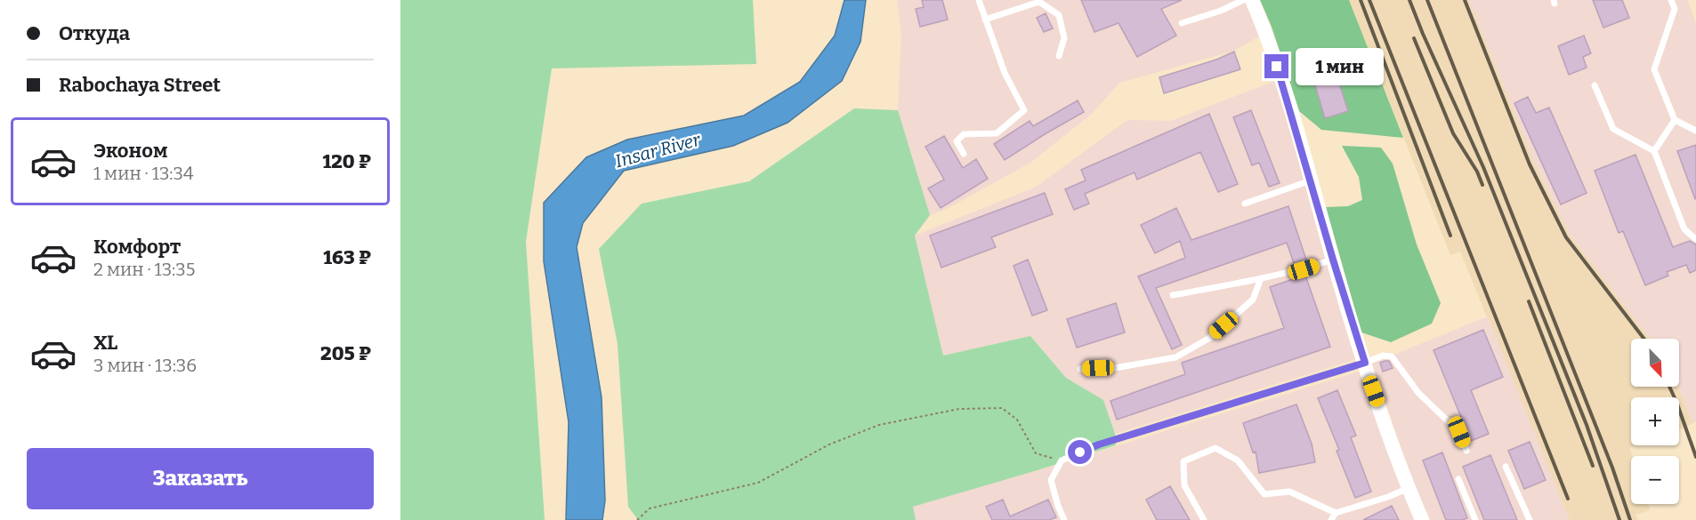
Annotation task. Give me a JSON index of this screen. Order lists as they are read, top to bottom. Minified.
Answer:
{"water":["Insar River"],"north":"bottom right","page":{"banner":["Откуда","Rabochaya Street"],"bubble":"1 мин","list":[{"name":"Эконом","note":"1 мин · 13:34","value":"120 ₽"},{"name":"Комфорт","note":"2 мин · 13:35","value":"163 ₽"},{"name":"XL","note":"3 мин · 13:36","value":"205 ₽"}],"map_buttons":["+","−"],"buttons":"Заказать"}}
